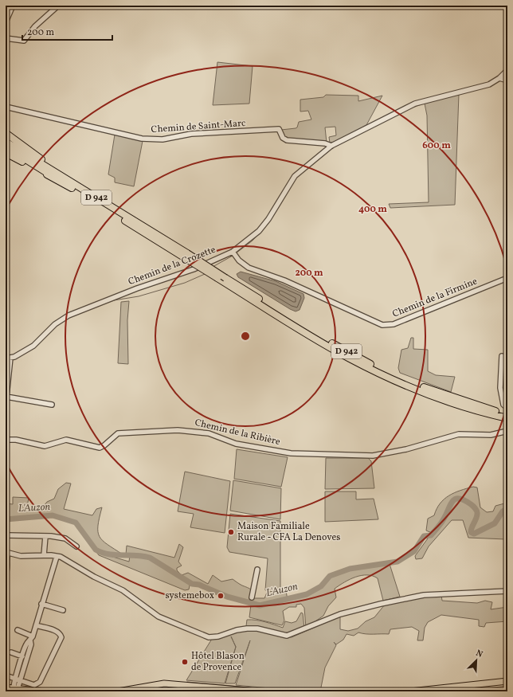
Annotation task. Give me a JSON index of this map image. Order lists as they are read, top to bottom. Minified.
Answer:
{"streets":{"highway":["D 942"],"street":["Chemin de Saint-Marc","Chemin de la Crozette","Chemin de la Firmine","Chemin de la Ribière"]},"crossings":[["Chemin de Saint-Marc","Chemin de la Crozette"],["Chemin de la Crozette","Chemin de la Firmine"]],"water":["L'Auzon"],"places":["Maison Familiale Rurale - CFA La Denoves","systemebox","Hôtel Blason de Provence"],"scale_bar":"200 m","north":"top right","rings":["600 m","400 m","200 m"]}
